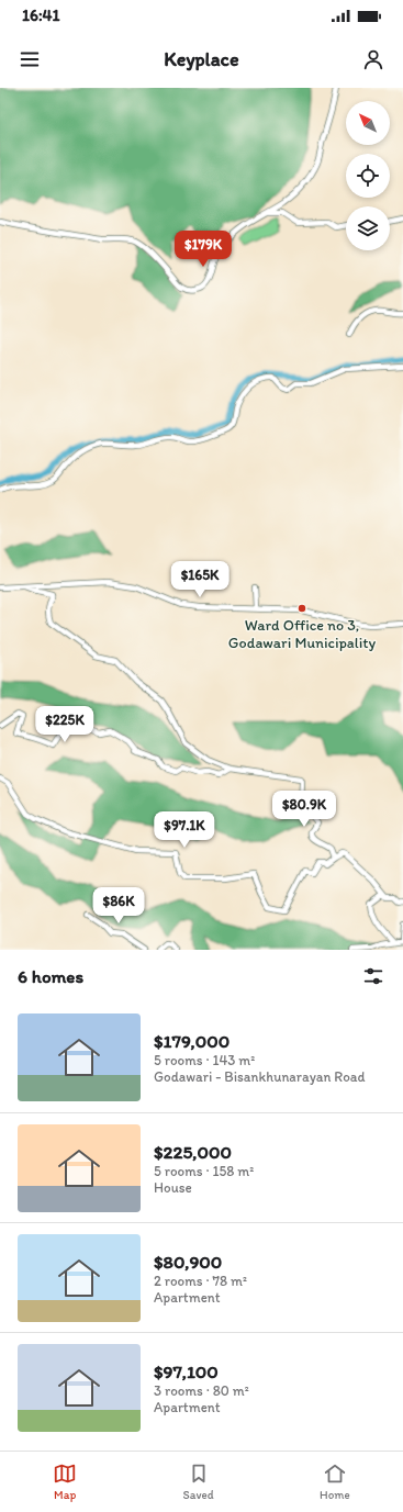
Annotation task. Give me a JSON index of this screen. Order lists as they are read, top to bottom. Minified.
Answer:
{"places":["Ward Office no 3, Godawari Municipality"],"north":"top left","page":{"status":"16:41","header":"Keyplace","price":["$179K","$165K","$225K","$80.9K","$97.1K","$86K"],"heading":"6 homes","list":[{"name":"$179,000","note":"5 rooms · 143 m² · Godawari - Bisankhunarayan Road"},{"name":"$225,000","note":"5 rooms · 158 m² · House"},{"name":"$80,900","note":"2 rooms · 78 m² · Apartment"},{"name":"$97,100","note":"3 rooms · 80 m² · Apartment"}],"tabs":["Map","Saved","Home"]}}
